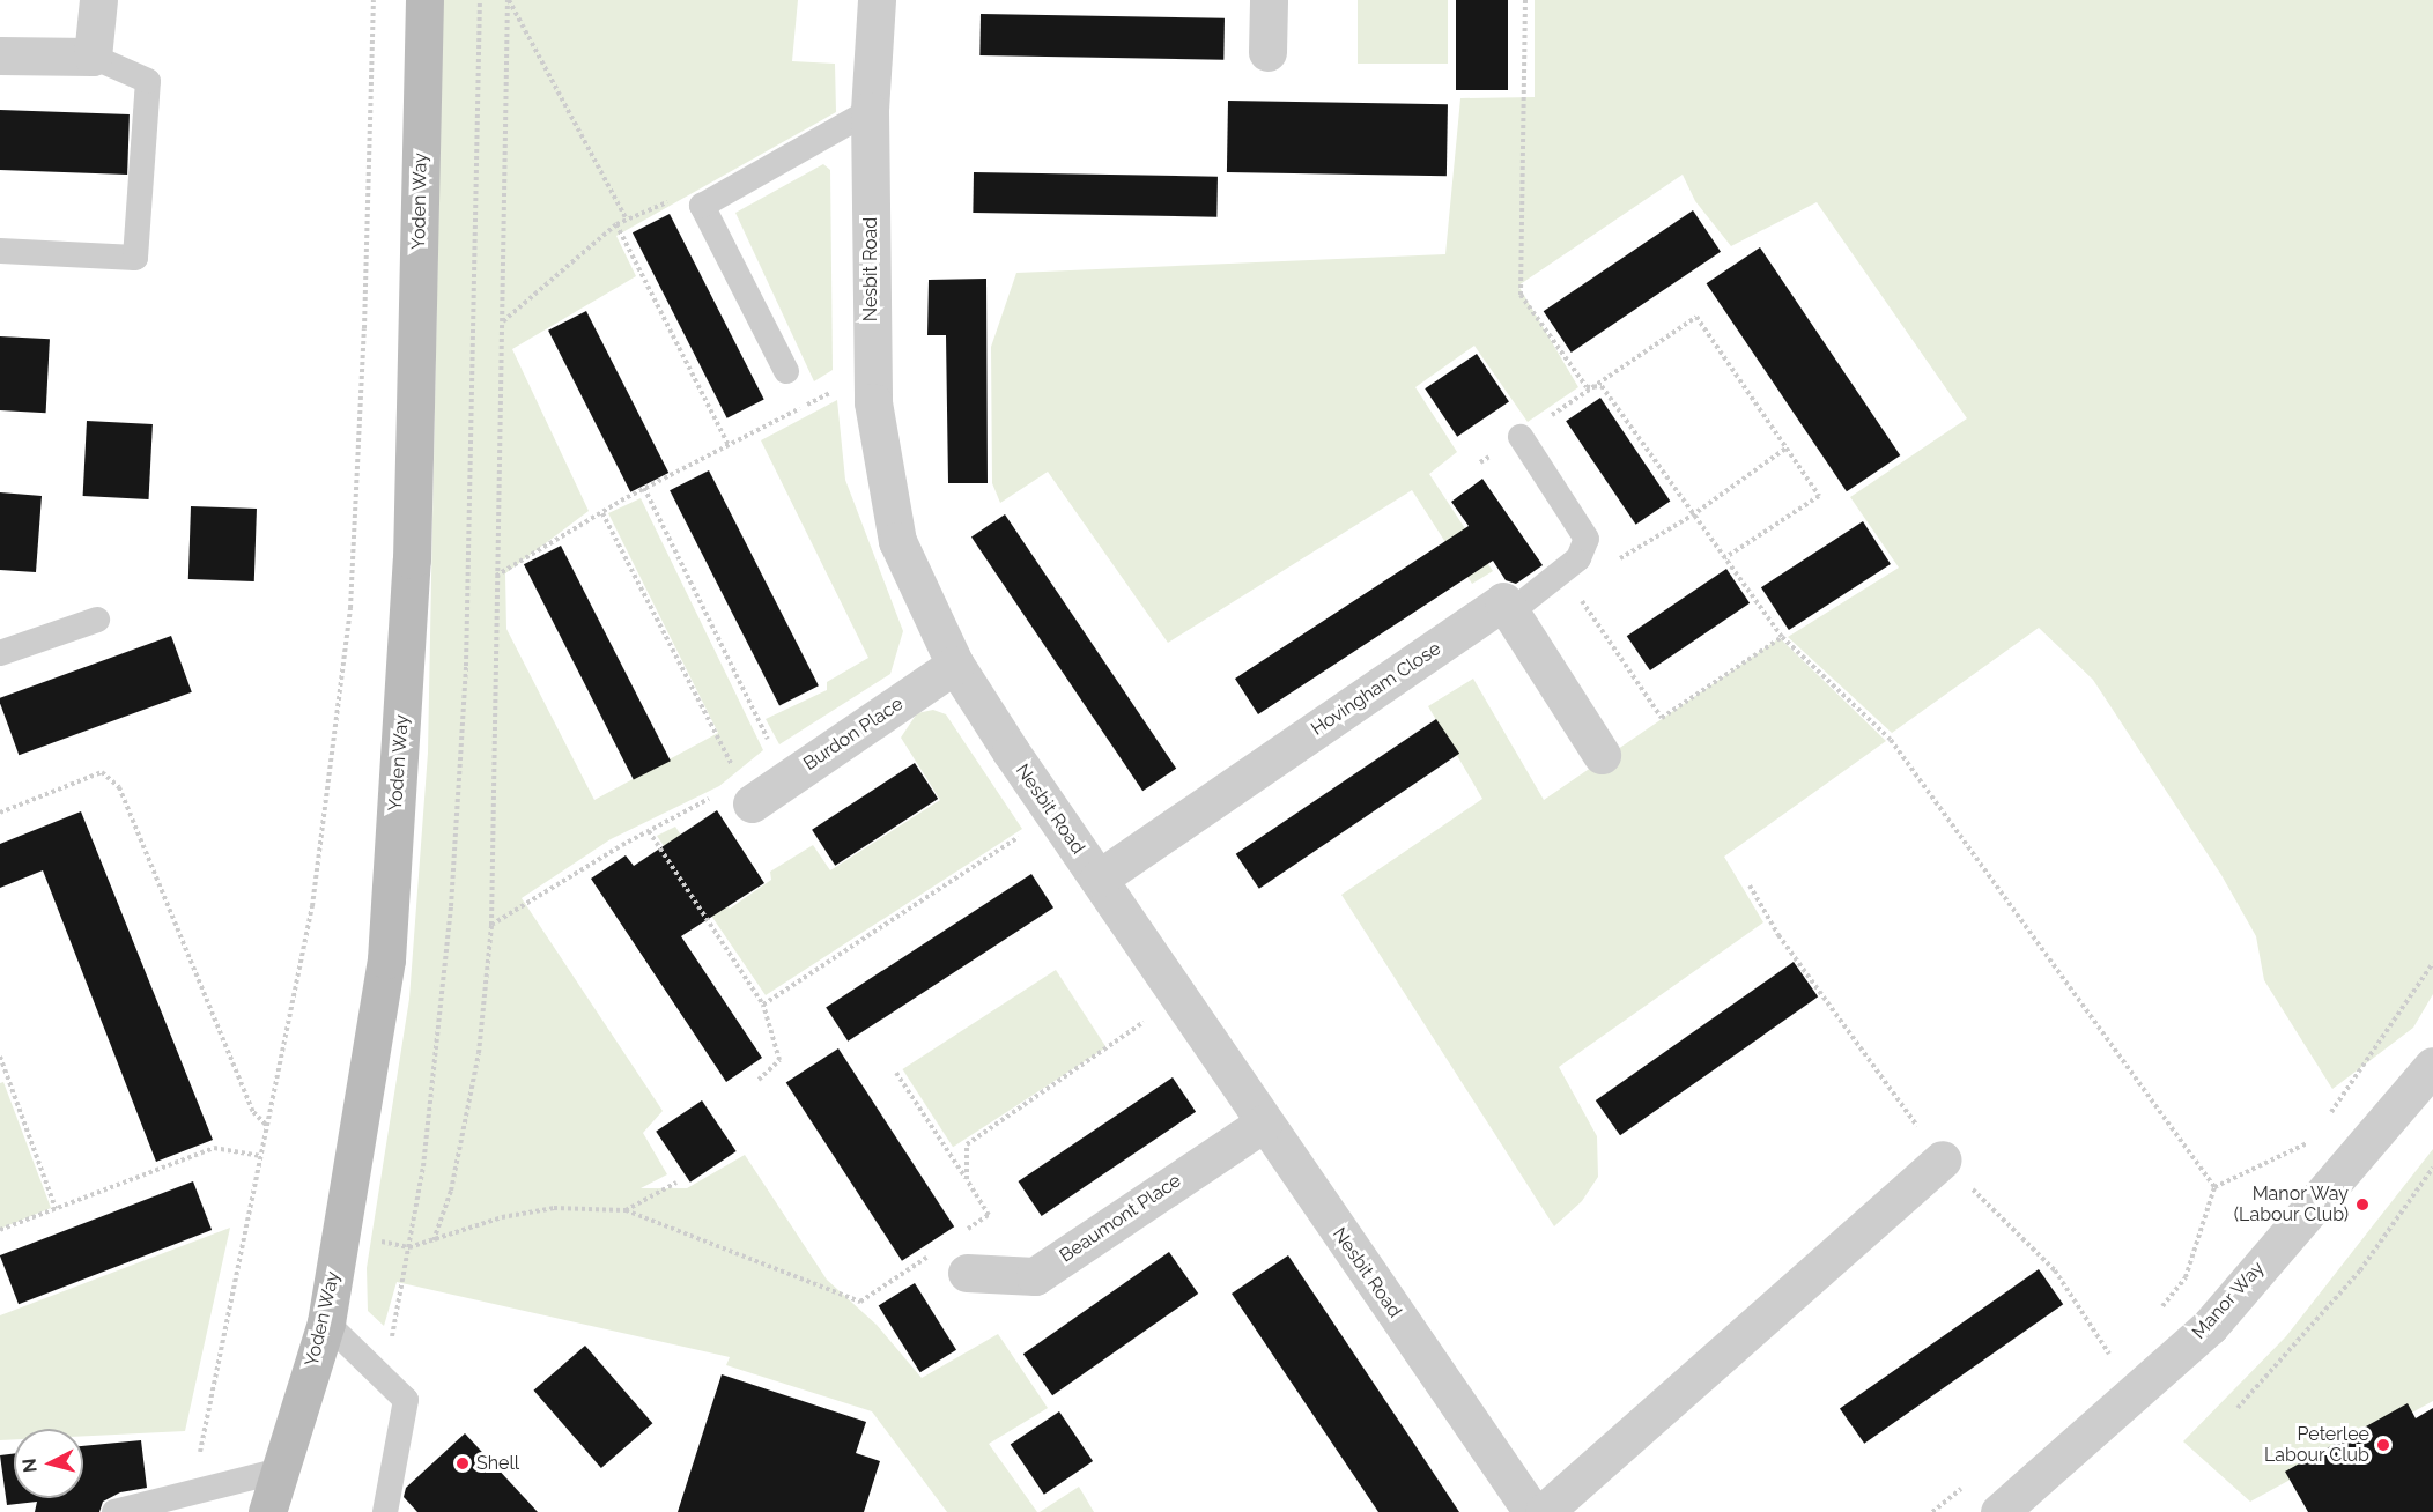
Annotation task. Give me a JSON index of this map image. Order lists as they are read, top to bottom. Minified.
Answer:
{"streets":{"main road":["Yoden Way"],"street":["Nesbit Road","Hovingham Close","Burdon Place","Beaumont Place","Manor Way"]},"crossings":[["Nesbit Road","Hovingham Close"],["Nesbit Road","Burdon Place"],["Nesbit Road","Beaumont Place"]],"places":["Manor Way (Labour Club)","Peterlee Labour Club","Shell"],"north":"left"}
